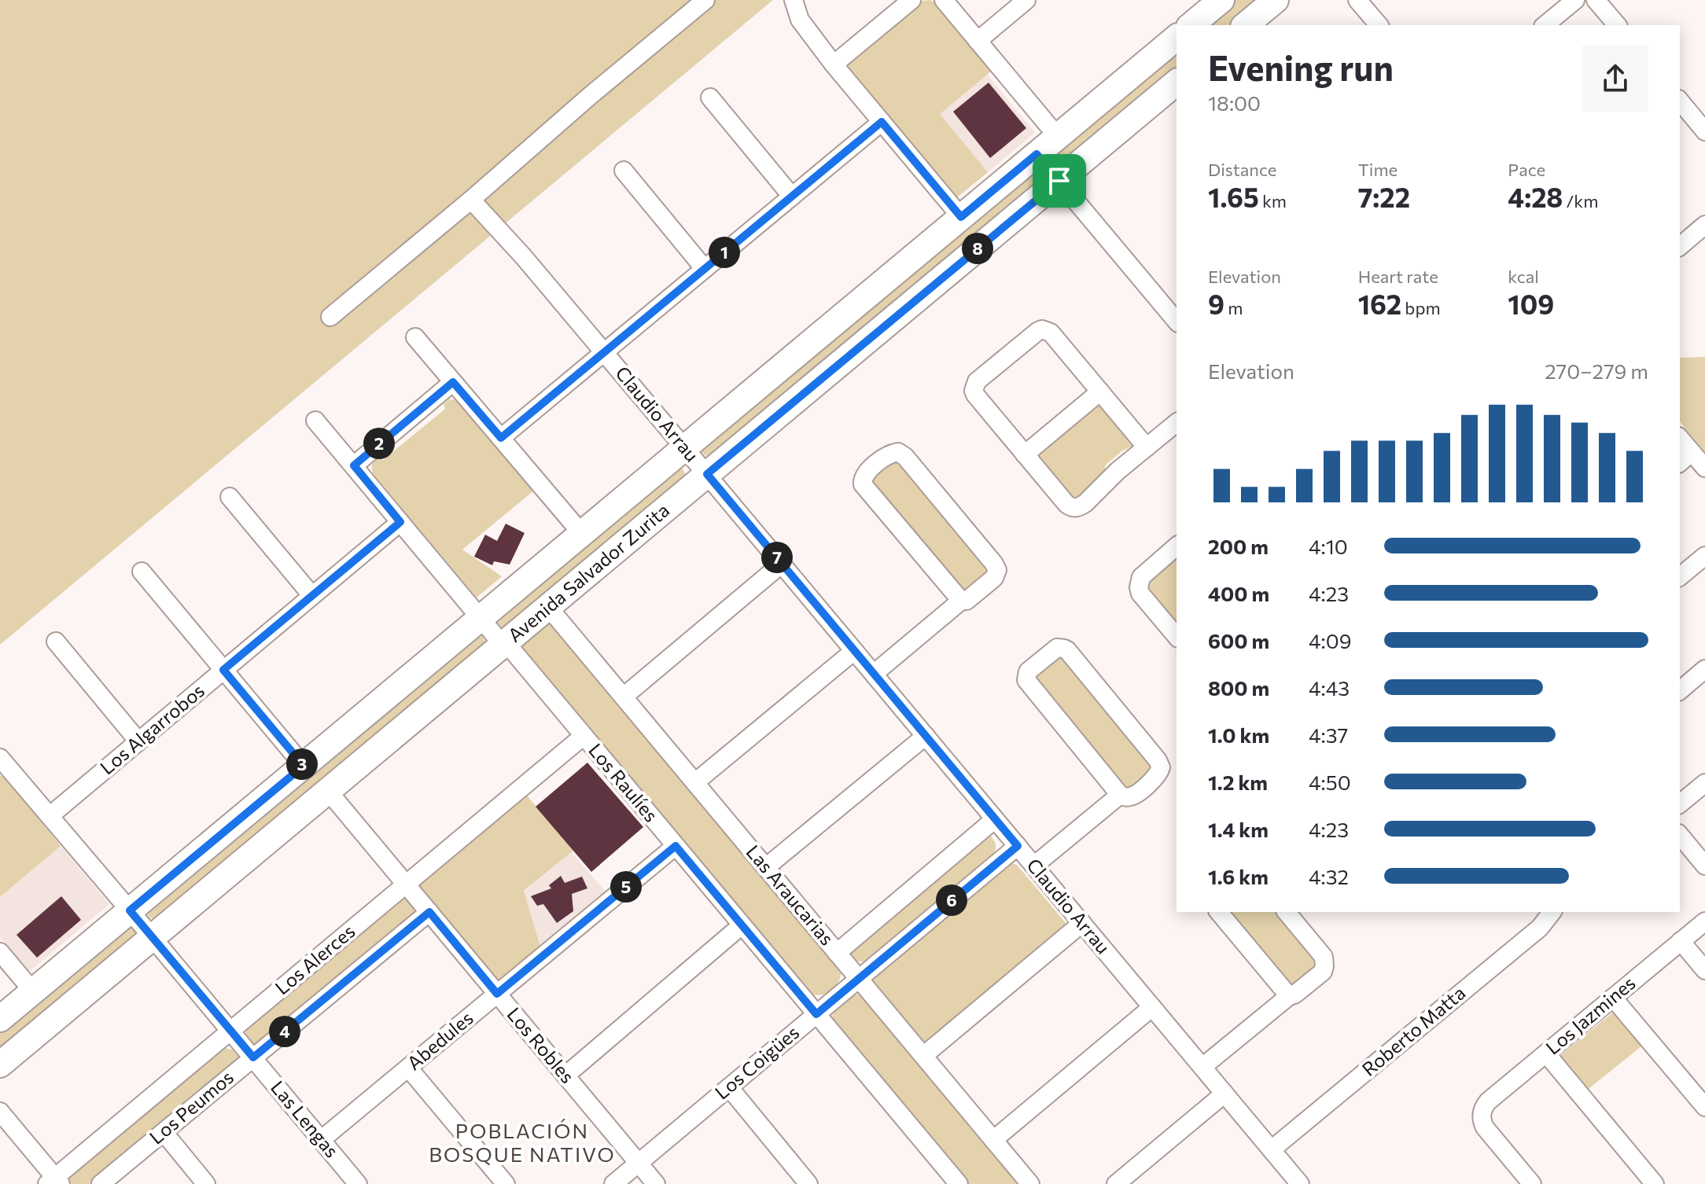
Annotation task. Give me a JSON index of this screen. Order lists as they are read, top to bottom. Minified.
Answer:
{"streets":{"main road":["Avenida Salvador Zurita"],"street":["Claudio Arrau","Los Algarrobos","Los Raulíes","Las Araucarias","Los Alerces","Los Jazmines","Roberto Matta","Abedules","Los Robles","Los Coigües","Los Peumos","Las Lengas"]},"crossings":[["Claudio Arrau","Avenida Salvador Zurita"],["Claudio Arrau","Roberto Matta"],["Claudio Arrau","Los Coigües"],["Avenida Salvador Zurita","Los Raulíes"],["Avenida Salvador Zurita","Las Araucarias"],["Avenida Salvador Zurita","Los Robles"],["Avenida Salvador Zurita","Las Lengas"],["Los Algarrobos","Los Raulíes"],["Los Algarrobos","Las Lengas"],["Los Raulíes","Los Alerces"],["Los Raulíes","Abedules"],["Los Raulíes","Los Coigües"],["Las Araucarias","Los Coigües"],["Los Alerces","Los Robles"],["Los Alerces","Las Lengas"],["Abedules","Los Robles"],["Abedules","Las Lengas"],["Los Robles","Los Coigües"],["Los Robles","Los Peumos"],["Los Peumos","Las Lengas"]],"districts":["POBLACIÓN BOSQUE NATIVO"],"page":{"heading":["Evening run","18:00"],"stats":[["Distance","1.65 km"],["Time","7:22"],["Pace","4:28 /km"],["Elevation","9 m"],["Heart rate","162 bpm"],["kcal","109"]],"pins":["8","1","2","7","3","5","6","4"],"chart":["Elevation","270–279 m"],"list":[{"name":"200 m","note":"4:10"},{"name":"400 m","note":"4:23"},{"name":"600 m","note":"4:09"},{"name":"800 m","note":"4:43"},{"name":"1.0 km","note":"4:37"},{"name":"1.2 km","note":"4:50"},{"name":"1.4 km","note":"4:23"},{"name":"1.6 km","note":"4:32"}]}}
